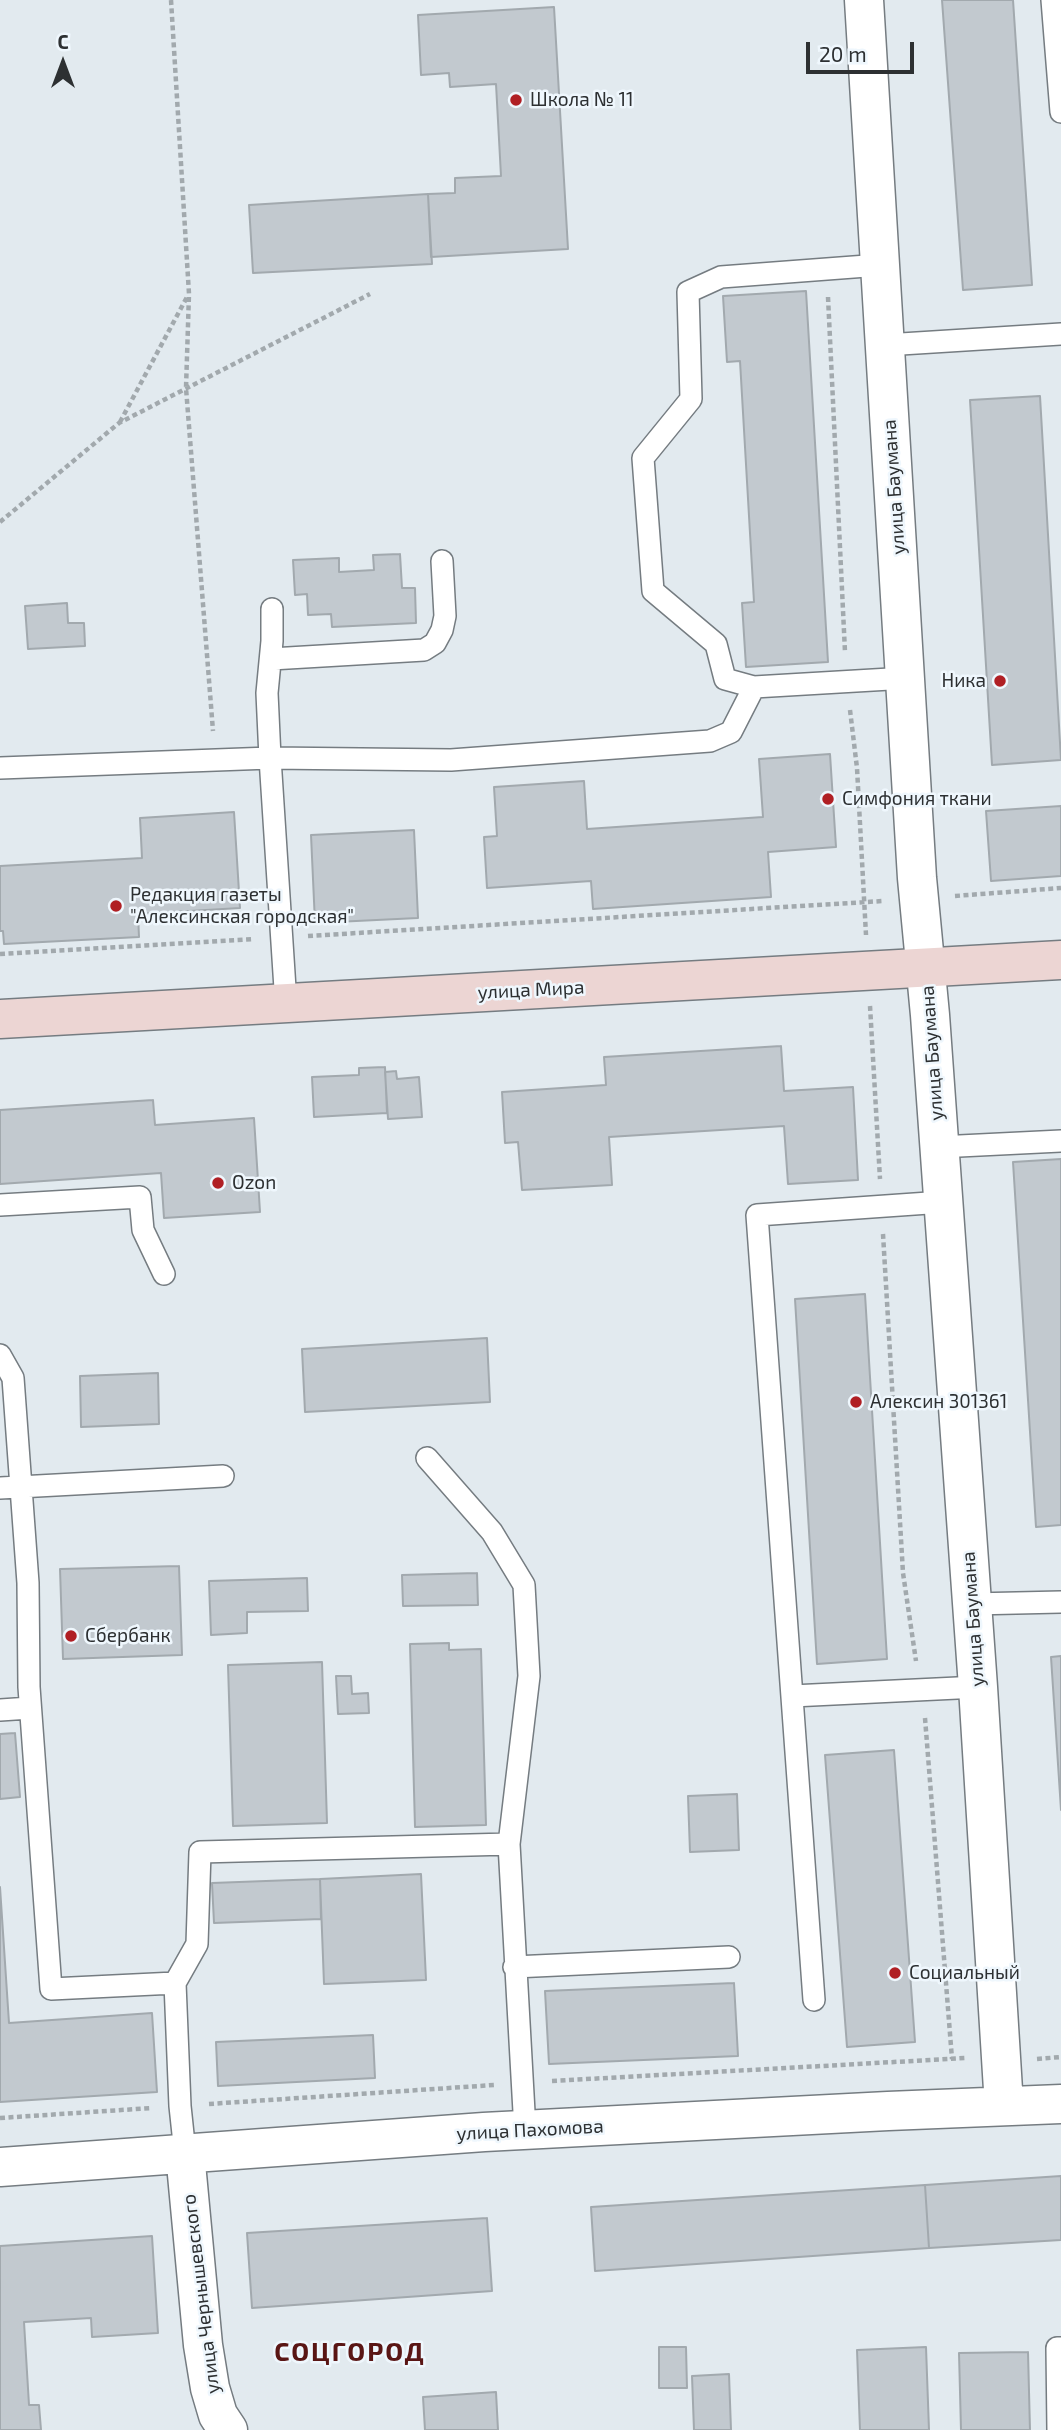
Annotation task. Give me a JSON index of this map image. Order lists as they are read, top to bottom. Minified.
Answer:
{"streets":{"street":["улица Баумана","улица Мира","улица Пахомова","улица Чернышевского"]},"crossings":[["улица Баумана","улица Мира"],["улица Баумана","улица Пахомова"],["улица Пахомова","улица Чернышевского"]],"districts":["СОЦГОРОД"],"places":["Школа № 11","Ника","Симфония ткани","Редакция газеты \"Алексинская городская\"","Ozon","Алексин 301361","Сбербанк","Социальный"],"scale_bar":"20 m","north":"top"}
